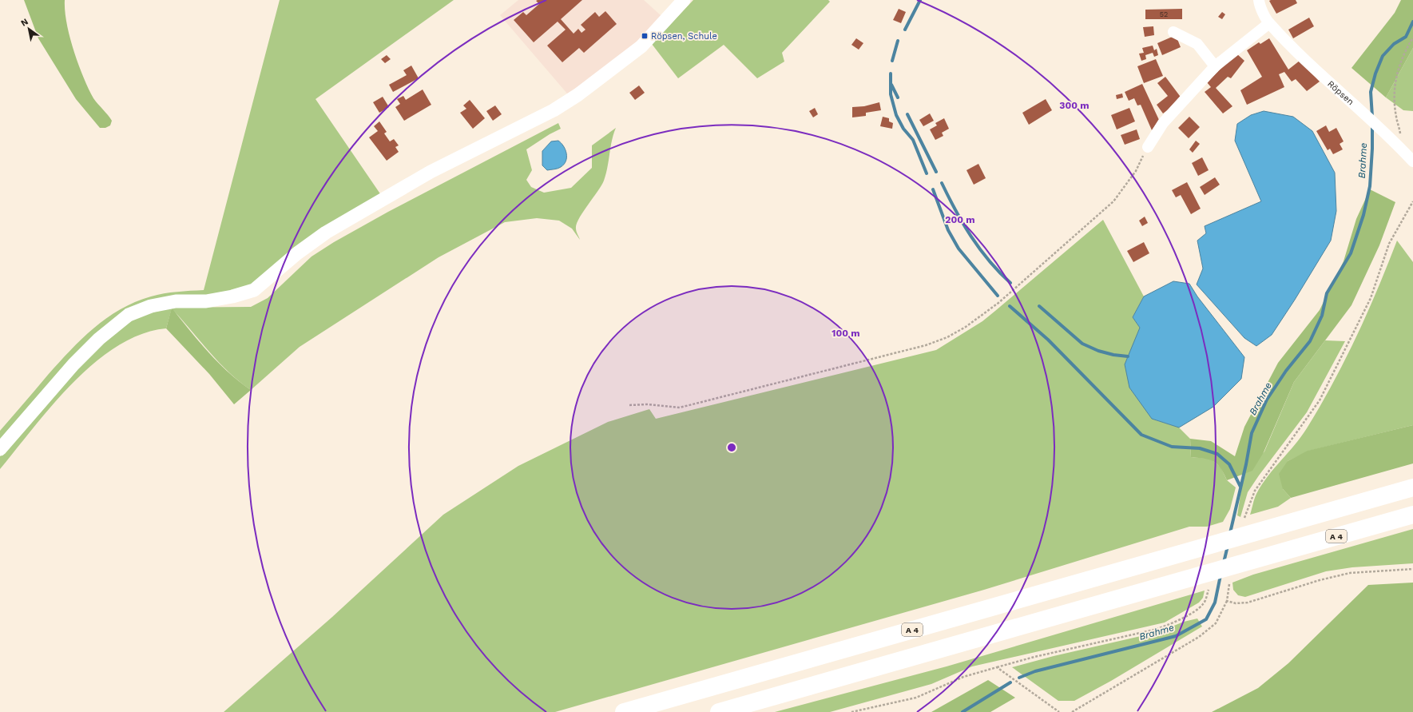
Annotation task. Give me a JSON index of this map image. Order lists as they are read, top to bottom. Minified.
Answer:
{"streets":{"highway":["A 4"],"street":["Röpsen"]},"water":["Brahme"],"places":{"transit":["Röpsen, Schule"]},"house_numbers":["52"],"north":"top left","rings":["300 m","200 m","100 m"]}
